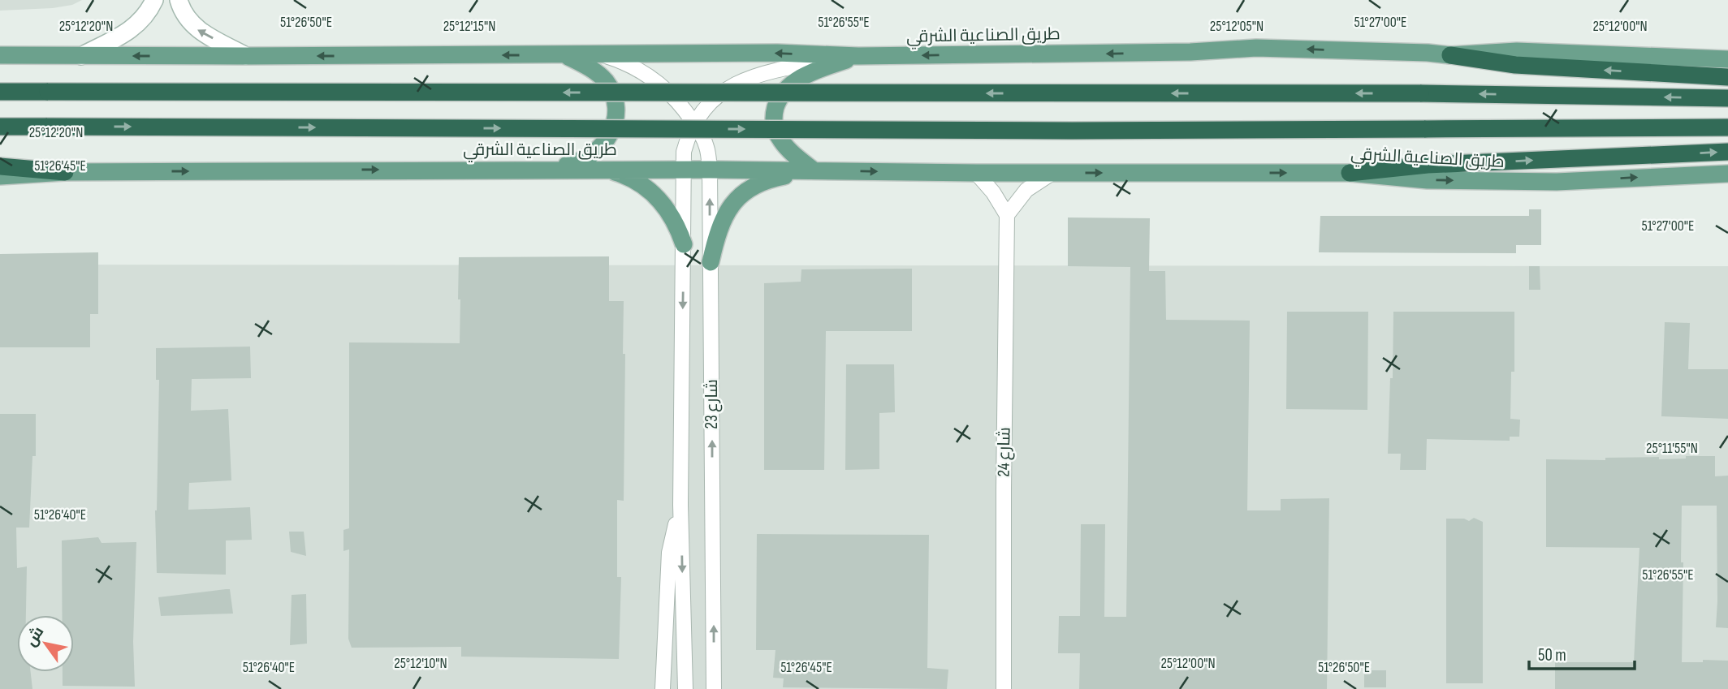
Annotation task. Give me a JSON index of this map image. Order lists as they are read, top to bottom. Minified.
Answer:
{"streets":{"highway":["طريق الصناعية الشرقي"],"street":["شارع 23","شارع 24"]},"crossings":[["طريق الصناعية الشرقي","شارع 23"]],"scale_bar":"50 m","north":"top left","coordinates":["51°26'50\"E","51°26'55\"E","51°27'00\"E","25°12'20\"N","25°12'15\"N","25°12'05\"N","25°12'00\"N","51°26'45\"E","25°11'55\"N","51°26'40\"E","25°12'10\"N"]}
